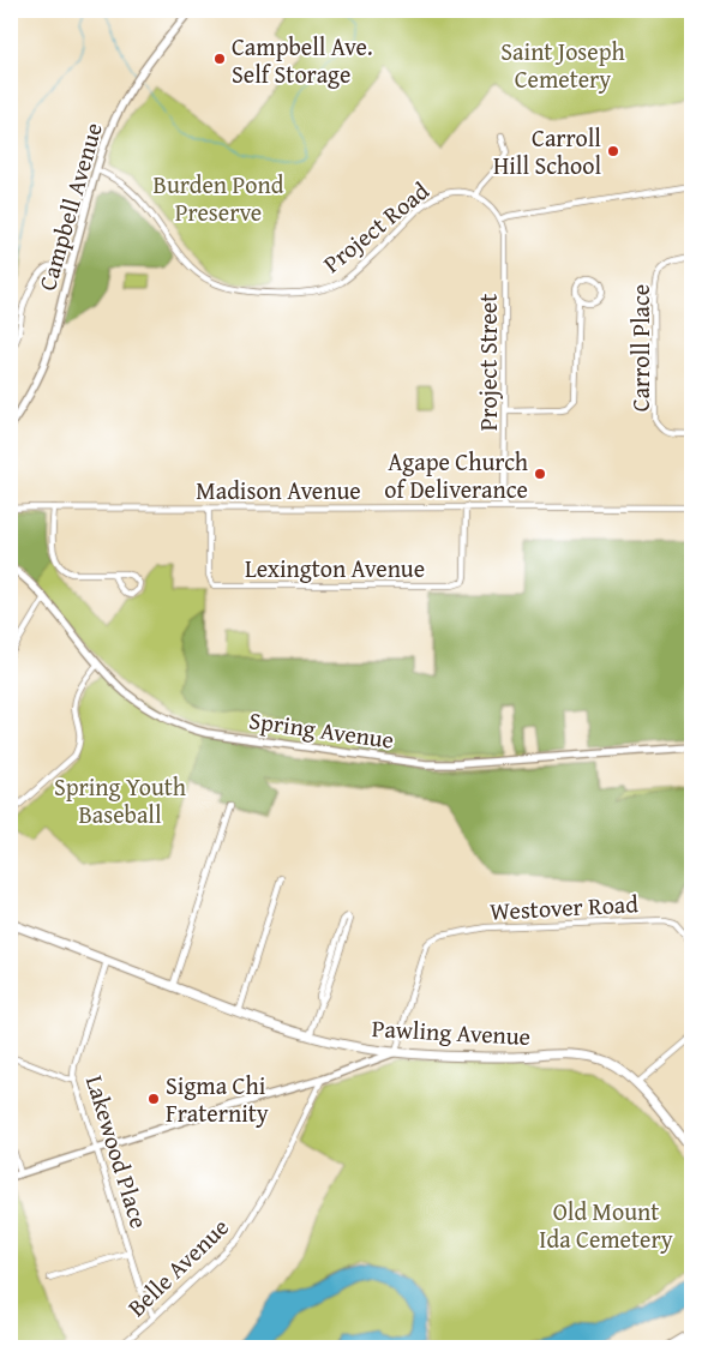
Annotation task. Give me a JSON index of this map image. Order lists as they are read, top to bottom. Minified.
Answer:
{"streets":{"main road":["Pawling Avenue"],"street":["Campbell Avenue","Project Road","Carroll Place","Project Street","Madison Avenue","Lexington Avenue","Spring Avenue","Westover Road","Lakewood Place","Belle Avenue"]},"crossings":[["Campbell Avenue","Project Road"],["Project Street","Madison Avenue"],["Madison Avenue","Lexington Avenue"],["Westover Road","Pawling Avenue"],["Pawling Avenue","Lakewood Place"],["Lakewood Place","Belle Avenue"]],"parks":["Saint Joseph Cemetery","Burden Pond Preserve","Spring Youth Baseball","Old Mount Ida Cemetery"],"places":["Campbell Ave. Self Storage","Carroll Hill School","Agape Church of Deliverance","Sigma Chi Fraternity"]}
